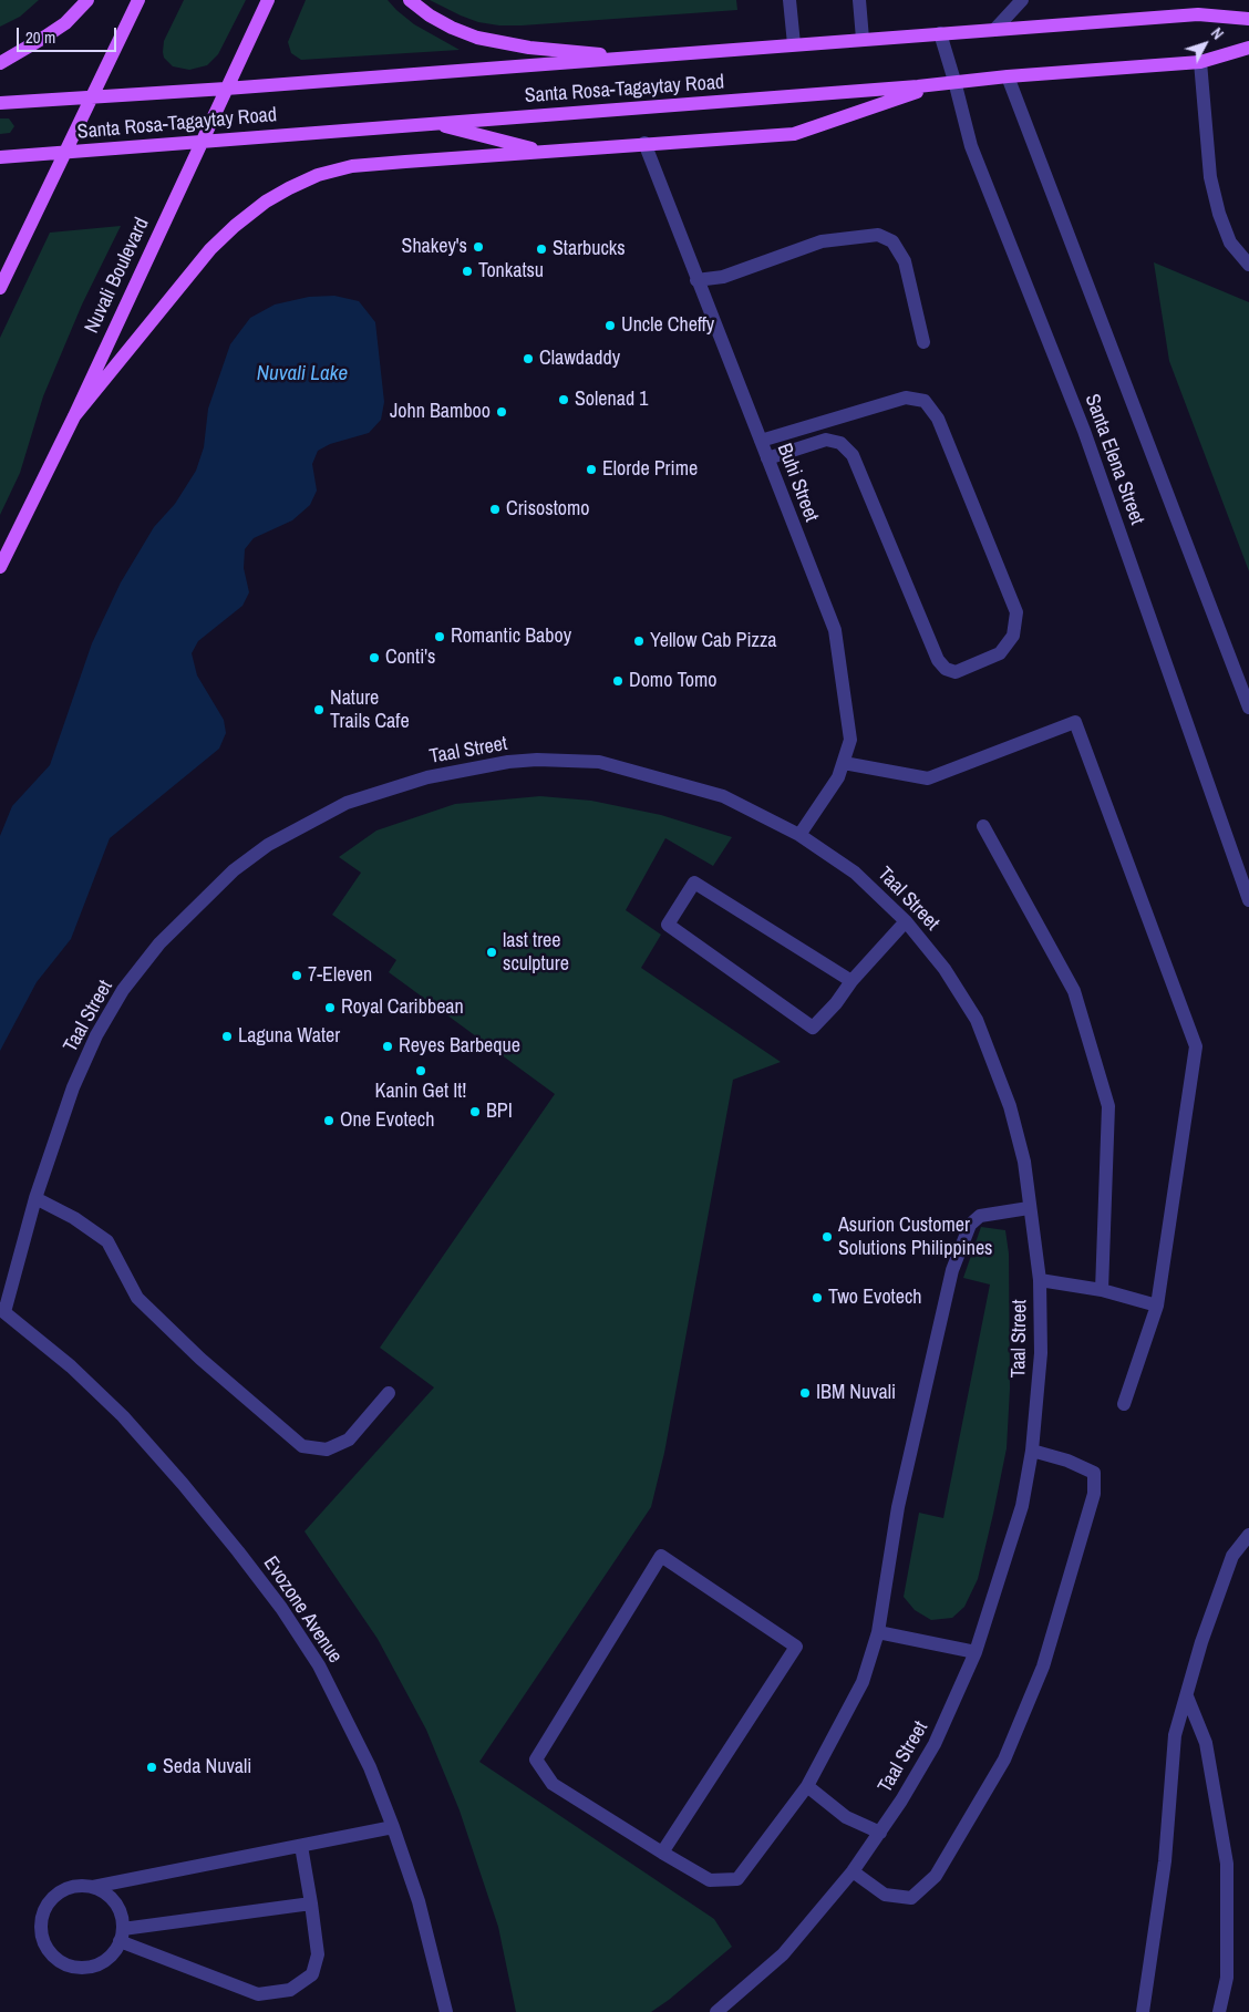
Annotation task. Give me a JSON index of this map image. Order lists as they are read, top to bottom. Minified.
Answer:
{"streets":{"main road":["Santa Rosa-Tagaytay Road","Nuvali Boulevard"],"street":["Santa Elena Street","Buhi Street","Taal Street","Evozone Avenue"]},"crossings":[["Santa Rosa-Tagaytay Road","Nuvali Boulevard"],["Santa Rosa-Tagaytay Road","Santa Elena Street"],["Buhi Street","Taal Street"],["Taal Street","Evozone Avenue"]],"water":["Nuvali Lake"],"places":["Shakey's","Starbucks","Tonkatsu","Uncle Cheffy","Clawdaddy","Solenad 1","John Bamboo","Elorde Prime","Crisostomo","Romantic Baboy","Yellow Cab Pizza","Conti's","Domo Tomo","Nature Trails Cafe","last tree sculpture","7-Eleven","Royal Caribbean","Laguna Water","Reyes Barbeque","Kanin Get It!","BPI","One Evotech","Asurion Customer Solutions Philippines","Two Evotech","IBM Nuvali","Seda Nuvali"],"scale_bar":"20 m","north":"top right"}
